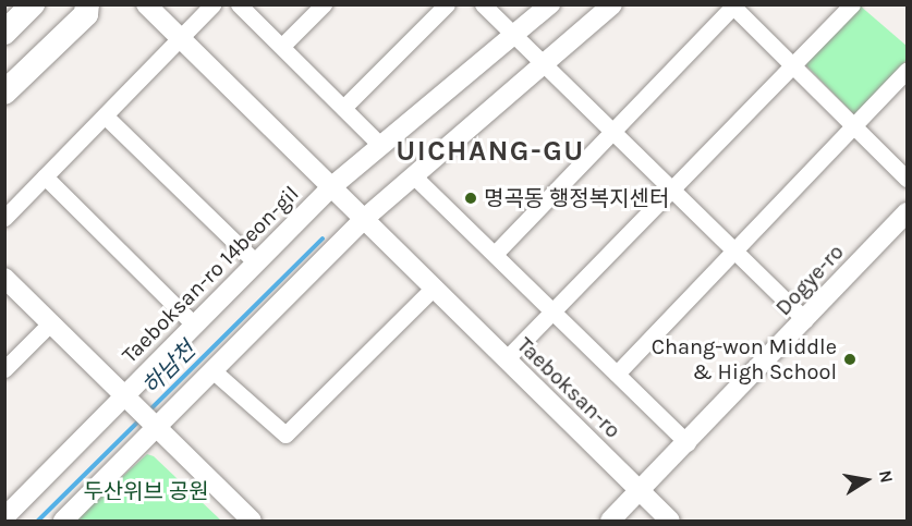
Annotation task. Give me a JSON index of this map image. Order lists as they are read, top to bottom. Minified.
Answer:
{"streets":{"street":["Taeboksan-ro 14beon-gil","Dogye-ro","Taeboksan-ro"]},"crossings":[["Taeboksan-ro 14beon-gil","Taeboksan-ro"],["Dogye-ro","Taeboksan-ro"]],"districts":["UICHANG-GU"],"water":["하남천"],"parks":["두산위브 공원"],"places":["명곡동 행정복지센터","Chang-won Middle & High School"],"north":"right"}
